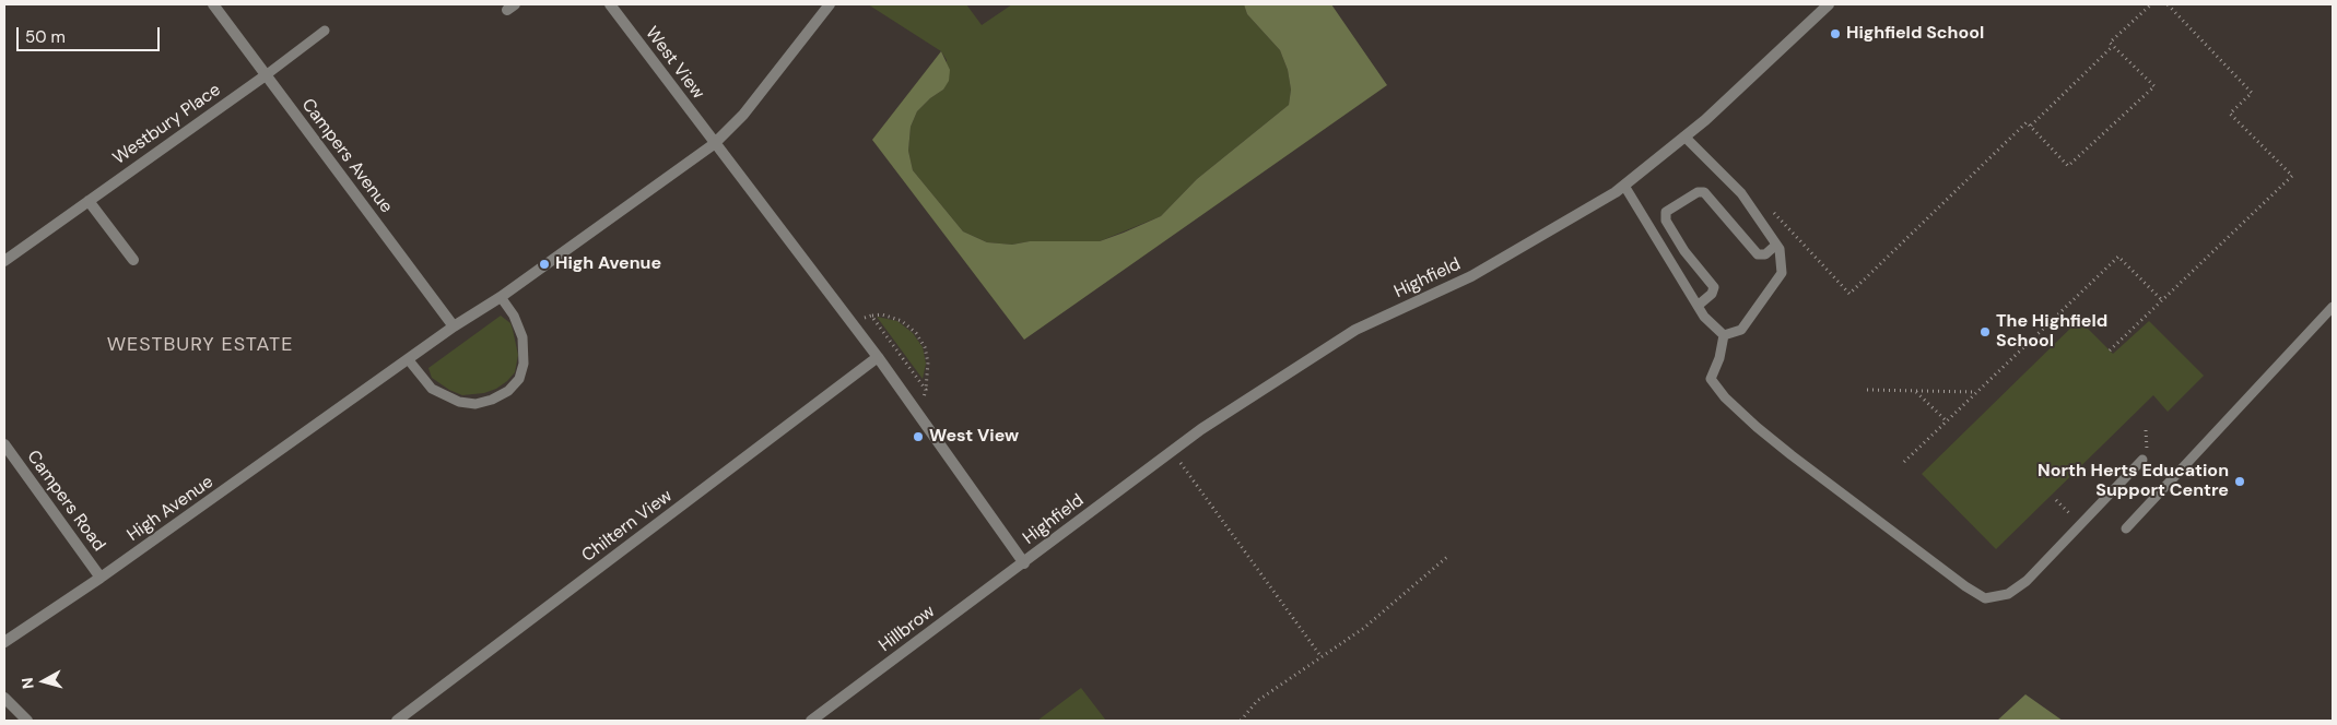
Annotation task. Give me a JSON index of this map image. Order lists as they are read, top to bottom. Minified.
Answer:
{"streets":{"street":["West View","Westbury Place","Campers Avenue","Highfield","Campers Road","High Avenue","Chiltern View","Hillbrow"]},"crossings":[["West View","Highfield"],["West View","High Avenue"],["West View","Chiltern View"],["West View","Hillbrow"],["Westbury Place","Campers Avenue"],["Campers Avenue","High Avenue"],["Highfield","Hillbrow"],["Campers Road","High Avenue"]],"districts":["WESTBURY ESTATE"],"places":["Highfield School","High Avenue","The Highfield School","West View","North Herts Education Support Centre"],"scale_bar":"50 m","north":"left"}
